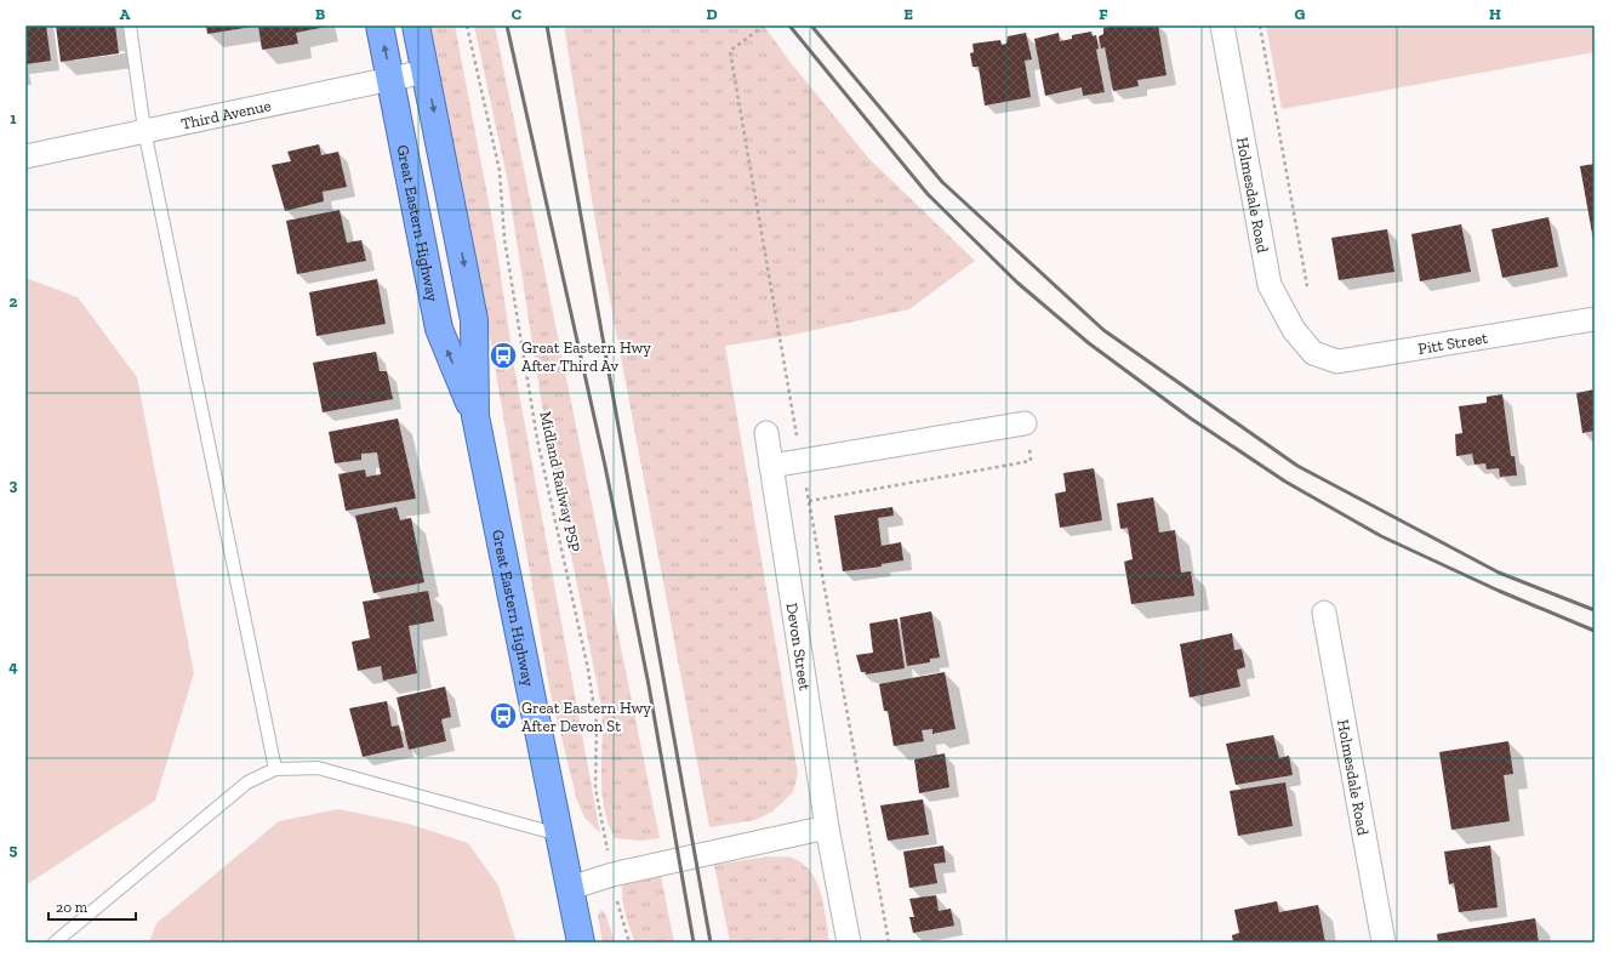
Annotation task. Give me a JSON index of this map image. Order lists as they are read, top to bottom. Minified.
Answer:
{"streets":{"highway":["Great Eastern Highway"],"street":["Third Avenue","Holmesdale Road","Pitt Street","Devon Street"],"path":["Midland Railway PSP"]},"crossings":[["Third Avenue","Great Eastern Highway"],["Holmesdale Road","Pitt Street"]],"places":{"bus stop":["Great Eastern Hwy After Third Av","Great Eastern Hwy After Devon St"]},"scale_bar":"20 m","grid":{"columns":["A","B","C","D","E","F","G","H"],"rows":["1","2","3","4","5"]}}
